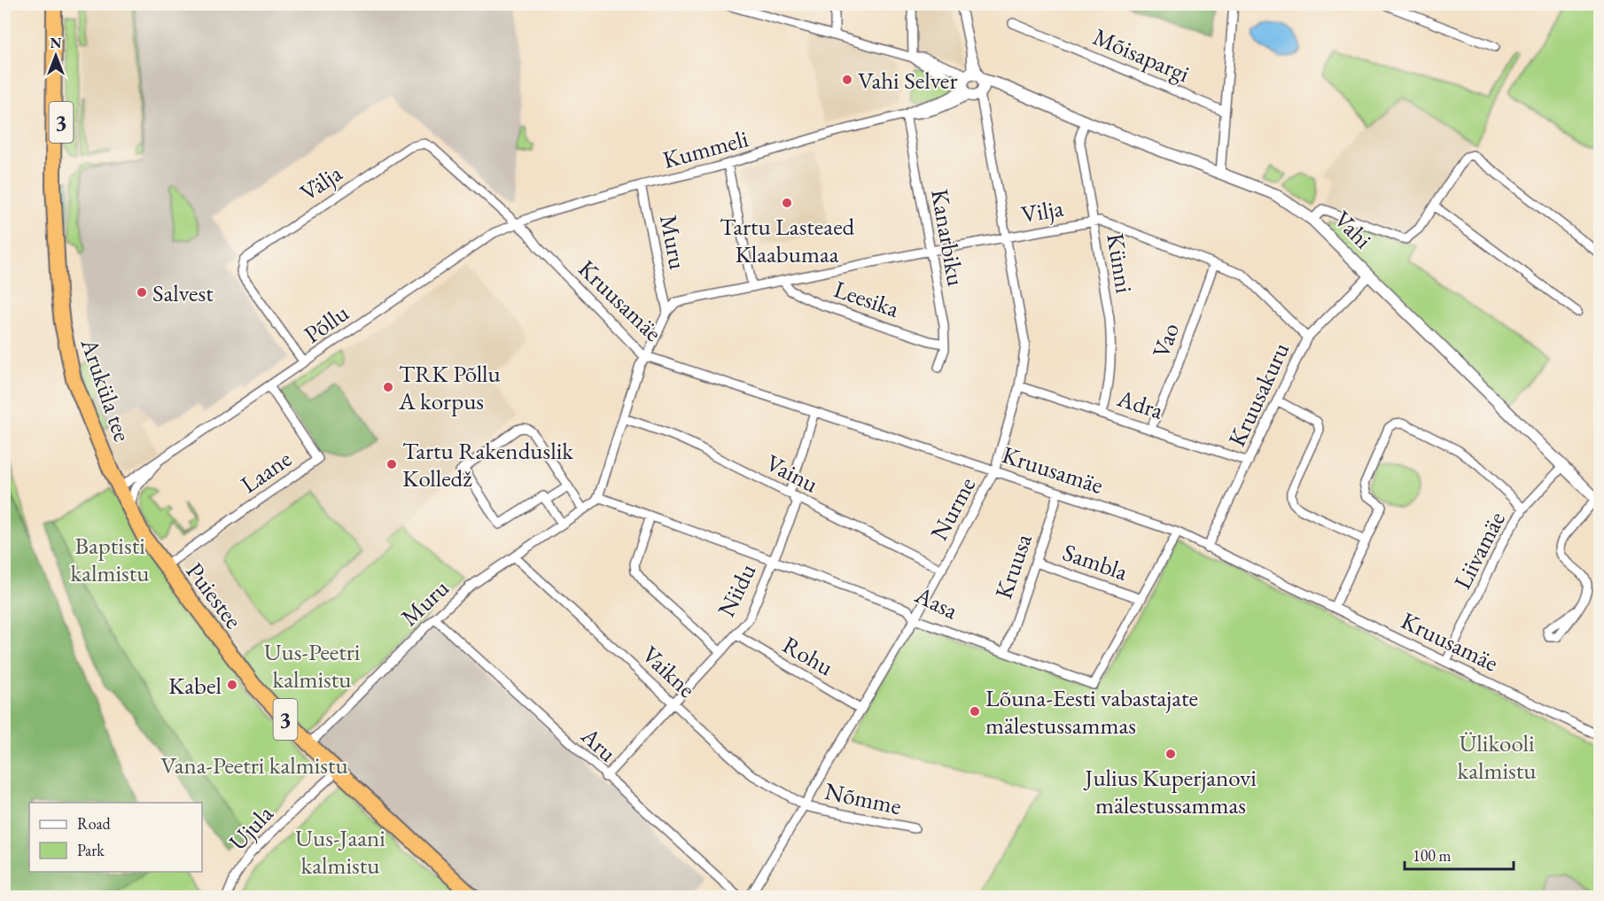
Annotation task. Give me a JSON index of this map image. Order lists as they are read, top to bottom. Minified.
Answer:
{"streets":{"highway":["3","Aruküla tee","Puiestee"],"street":["Mõisapargi","Kummeli","Välja","Vilja","Vahi","Kanarbiku","Muru","Künni","Leesika","Kruusamäe","Põllu","Vao","Kruusakuru","Adra","Laane","Vainu","Nurme","Liivamäe","Sambla","Kruusa","Niidu","Aasa","Rohu","Vaikne","Aru","Nõmme","Ujula"]},"crossings":[["Kummeli","Välja"],["Kummeli","Vahi"],["Kummeli","Kanarbiku"],["Kummeli","Muru"],["Kummeli","Kruusamäe"],["Kummeli","Põllu"],["Kummeli","Nurme"],["Välja","Kruusamäe"],["Välja","Põllu"],["Vilja","Kanarbiku"],["Vilja","Muru"],["Vilja","Künni"],["Vilja","Leesika"],["Vilja","Vao"],["Vilja","Kruusakuru"],["Vilja","Nurme"],["Vahi","Künni"],["Vahi","Kruusakuru"],["Vahi","Nurme"],["Vahi","Liivamäe"],["Kanarbiku","Leesika"],["Muru","Puiestee"],["Muru","Aasa"],["Muru","Vaikne"],["Muru","Aru"],["Künni","Adra"],["Kruusamäe","Põllu"],["Kruusamäe","Kruusakuru"],["Kruusamäe","Nurme"],["Kruusamäe","Liivamäe"],["Kruusamäe","Kruusa"],["Kruusamäe","Niidu"],["Kruusamäe","Aasa"],["Põllu","Aruküla tee"],["Põllu","Laane"],["Põllu","Puiestee"],["Vao","Adra"],["Aruküla tee","Puiestee"],["Kruusakuru","Adra"],["Adra","Nurme"],["Laane","Puiestee"],["Vainu","Nurme"],["Vainu","Niidu"],["Nurme","Aasa"],["Nurme","Rohu"],["Nurme","Vaikne"],["Nurme","Nõmme"],["Sambla","Kruusa"],["Sambla","Aasa"],["Kruusa","Aasa"],["Niidu","Aasa"],["Niidu","Rohu"],["Niidu","Vaikne"],["Niidu","Aru"],["Puiestee","Ujula"],["Vaikne","Nõmme"]],"parks":["Baptisti kalmistu","Uus-Peetri kalmistu","Ülikooli kalmistu","Vana-Peetri kalmistu","Uus-Jaani kalmistu"],"places":["Vahi Selver","Tartu Lasteaed Klaabumaa","Salvest","TRK Põllu A korpus","Tartu Rakenduslik Kolledž","Kabel","Lõuna-Eesti vabastajate mälestussammas","Julius Kuperjanovi mälestussammas"],"legend":["Road","Park"],"scale_bar":"100 m","north":"top"}
